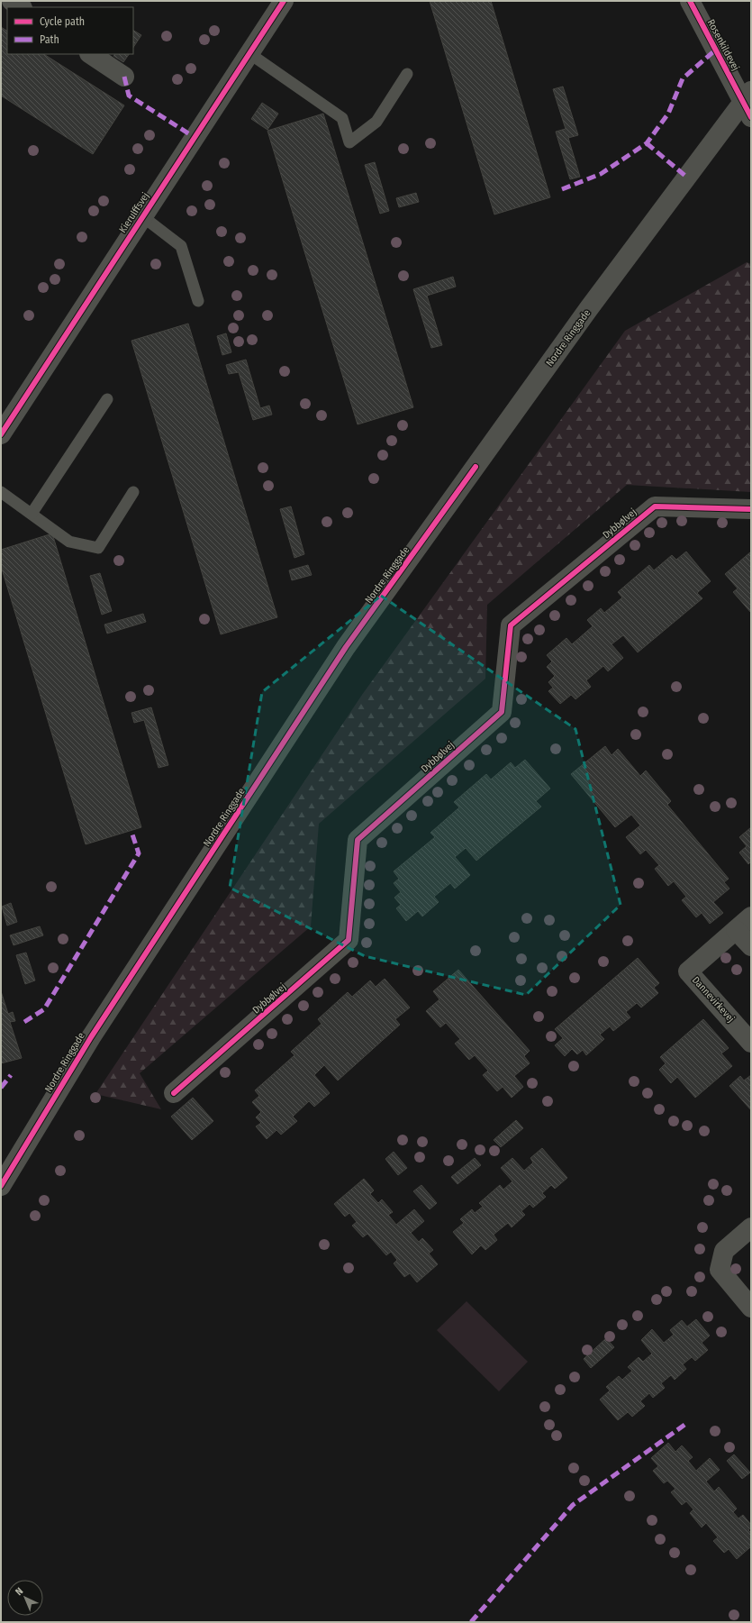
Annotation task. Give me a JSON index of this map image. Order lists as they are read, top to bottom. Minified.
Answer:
{"streets":{"street":["Rosenkildevej","Kierulffsvej","Nordre Ringgade","Dybbølvej","Dannevirkevej"]},"crossings":[["Rosenkildevej","Nordre Ringgade"]],"legend":["Cycle path","Path"],"north":"top left"}
